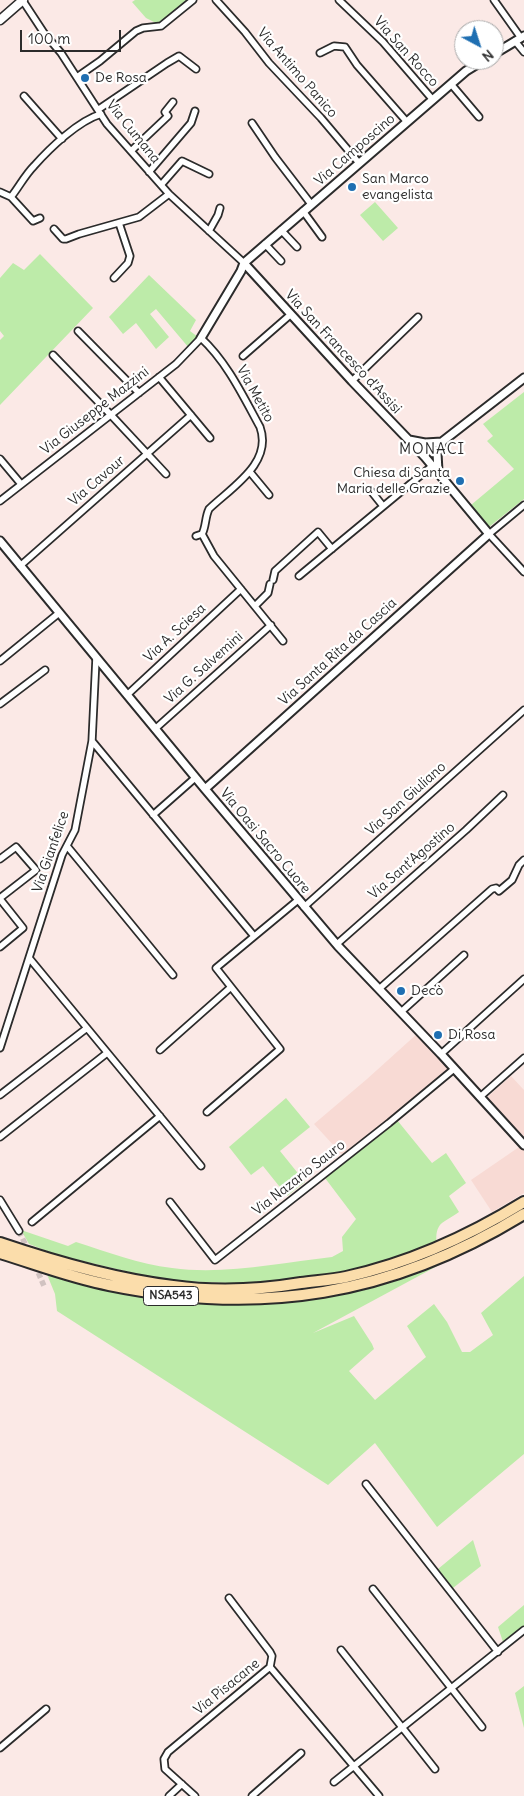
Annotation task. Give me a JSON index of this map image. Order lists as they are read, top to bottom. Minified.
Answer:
{"streets":{"highway":["NSA543"],"street":["Via San Rocco","Via Antimo Panico","Via Cumana","Via Camposcino","Via San Francesco d'Assisi","Via Metito","Via Giuseppe Mazzini","Via Cavour","Via A. Sciesa","Via Santa Rita da Cascia","Via G. Salvemini","Via San Giuliano","Via Oasi Sacro Cuore","Via Gianfelice","Via Sant'Agostino","Via Nazario Sauro","Via Pisacane"]},"crossings":[["Via San Rocco","Via Camposcino"],["Via Antimo Panico","Via Camposcino"],["Via Cumana","Via Camposcino"],["Via Cumana","Via San Francesco d'Assisi"],["Via Camposcino","Via San Francesco d'Assisi"],["Via San Francesco d'Assisi","Via Santa Rita da Cascia"],["Via Metito","Via Giuseppe Mazzini"],["Via Metito","Via A. Sciesa"],["Via Metito","Via G. Salvemini"],["Via Cavour","Via Oasi Sacro Cuore"],["Via A. Sciesa","Via Oasi Sacro Cuore"],["Via Santa Rita da Cascia","Via Oasi Sacro Cuore"],["Via G. Salvemini","Via Oasi Sacro Cuore"],["Via San Giuliano","Via Oasi Sacro Cuore"],["Via Oasi Sacro Cuore","Via Gianfelice"],["Via Oasi Sacro Cuore","Via Sant'Agostino"],["Via Oasi Sacro Cuore","Via Nazario Sauro"]],"districts":["MONACI"],"places":["De Rosa","San Marco evangelista","Chiesa di Santa Maria delle Grazie","Decò","Di Rosa"],"scale_bar":"100 m","north":"bottom right"}
